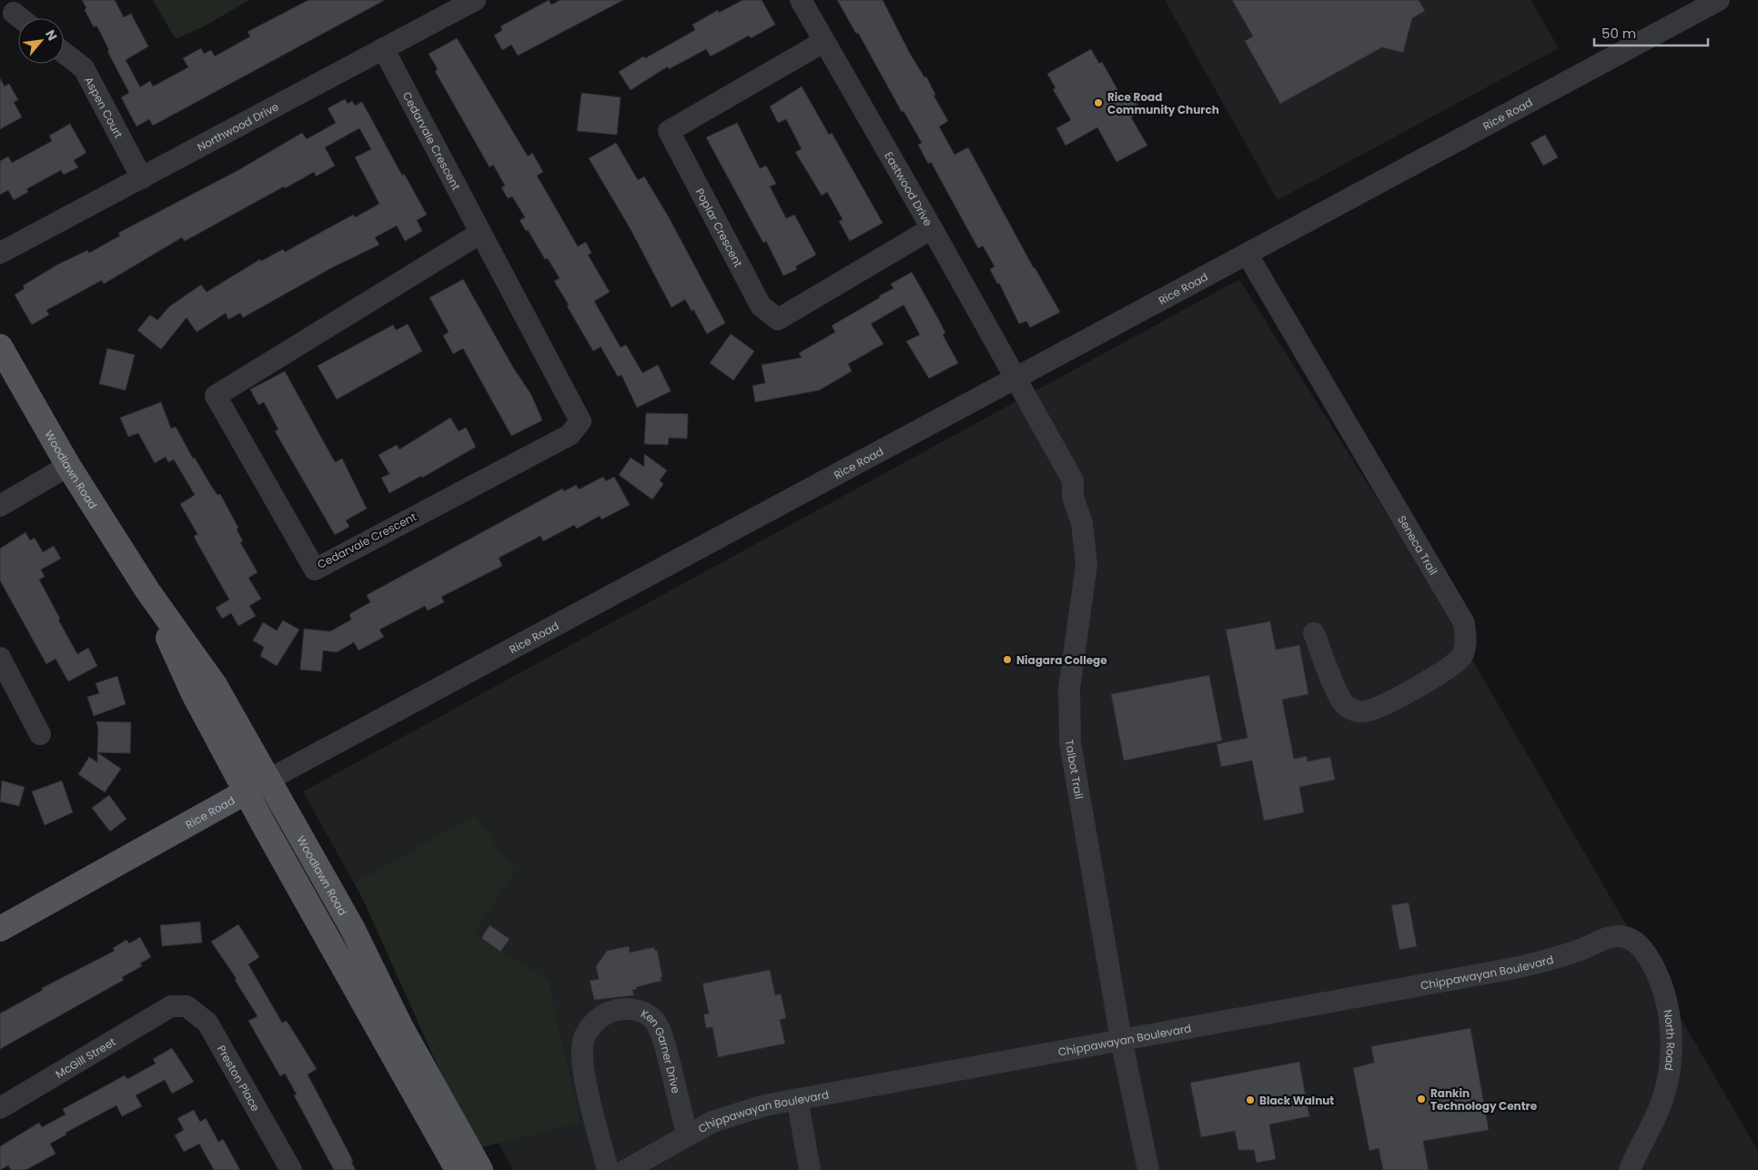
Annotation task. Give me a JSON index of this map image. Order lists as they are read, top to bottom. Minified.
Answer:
{"streets":{"main road":["Rice Road","Woodlawn Road"],"street":["Aspen Court","Northwood Drive","Cedarvale Crescent","Eastwood Drive","Poplar Crescent","Seneca Trail","Talbot Trail","Chippawayan Boulevard","North Road","Ken Garner Drive","McGill Street","Preston Place"]},"crossings":[["Aspen Court","Northwood Drive"],["Rice Road","Eastwood Drive"],["Rice Road","Woodlawn Road"],["Rice Road","Seneca Trail"],["Rice Road","Talbot Trail"],["Northwood Drive","Cedarvale Crescent"],["Eastwood Drive","Poplar Crescent"],["Eastwood Drive","Talbot Trail"],["Talbot Trail","Chippawayan Boulevard"],["Chippawayan Boulevard","North Road"],["Chippawayan Boulevard","Ken Garner Drive"],["McGill Street","Preston Place"]],"places":["Rice Road Community Church","Niagara College","Rankin Technology Centre","Black Walnut"],"scale_bar":"50 m","north":"top right"}
